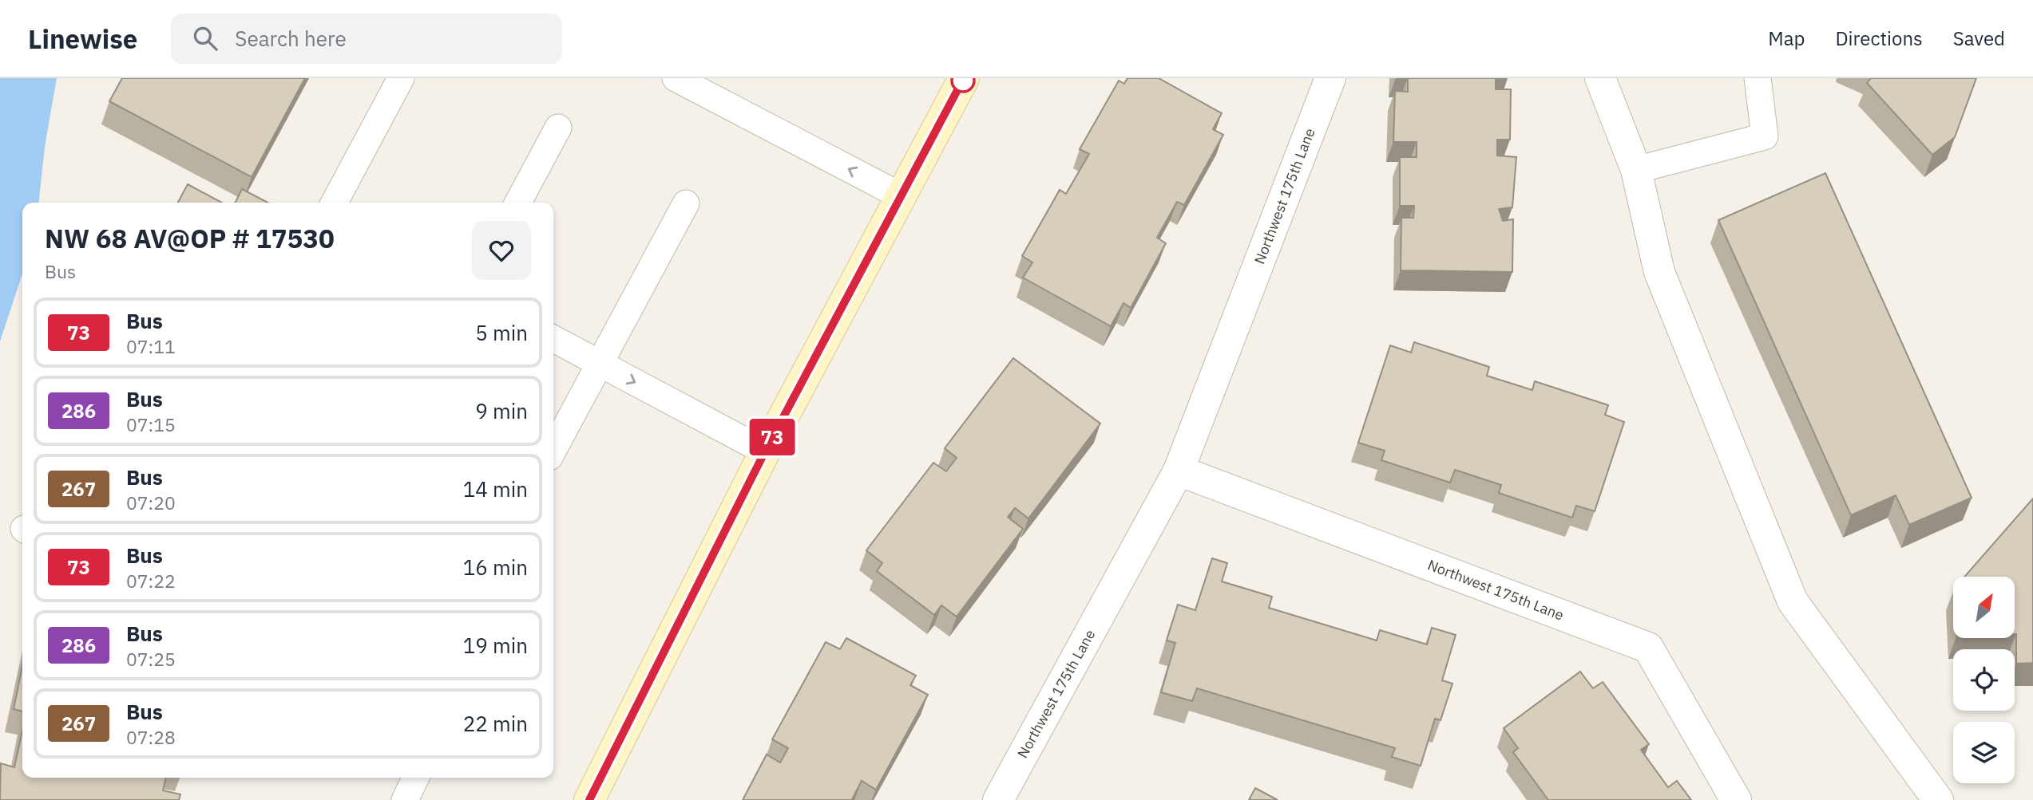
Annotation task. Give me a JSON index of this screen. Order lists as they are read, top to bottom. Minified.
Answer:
{"streets":{"street":["Northwest 175th Lane"]},"lines":["bus line 73"],"north":"top right","page":{"header":"Linewise","search":"Search here","nav":["Map","Directions","Saved"],"on_map":"73","heading":["NW 68 AV@OP # 17530","Bus"],"list":[{"mark":"73","name":"Bus","note":"07:11","value":"5 min"},{"mark":"286","name":"Bus","note":"07:15","value":"9 min"},{"mark":"267","name":"Bus","note":"07:20","value":"14 min"},{"mark":"73","name":"Bus","note":"07:22","value":"16 min"},{"mark":"286","name":"Bus","note":"07:25","value":"19 min"},{"mark":"267","name":"Bus","note":"07:28","value":"22 min"}]}}
